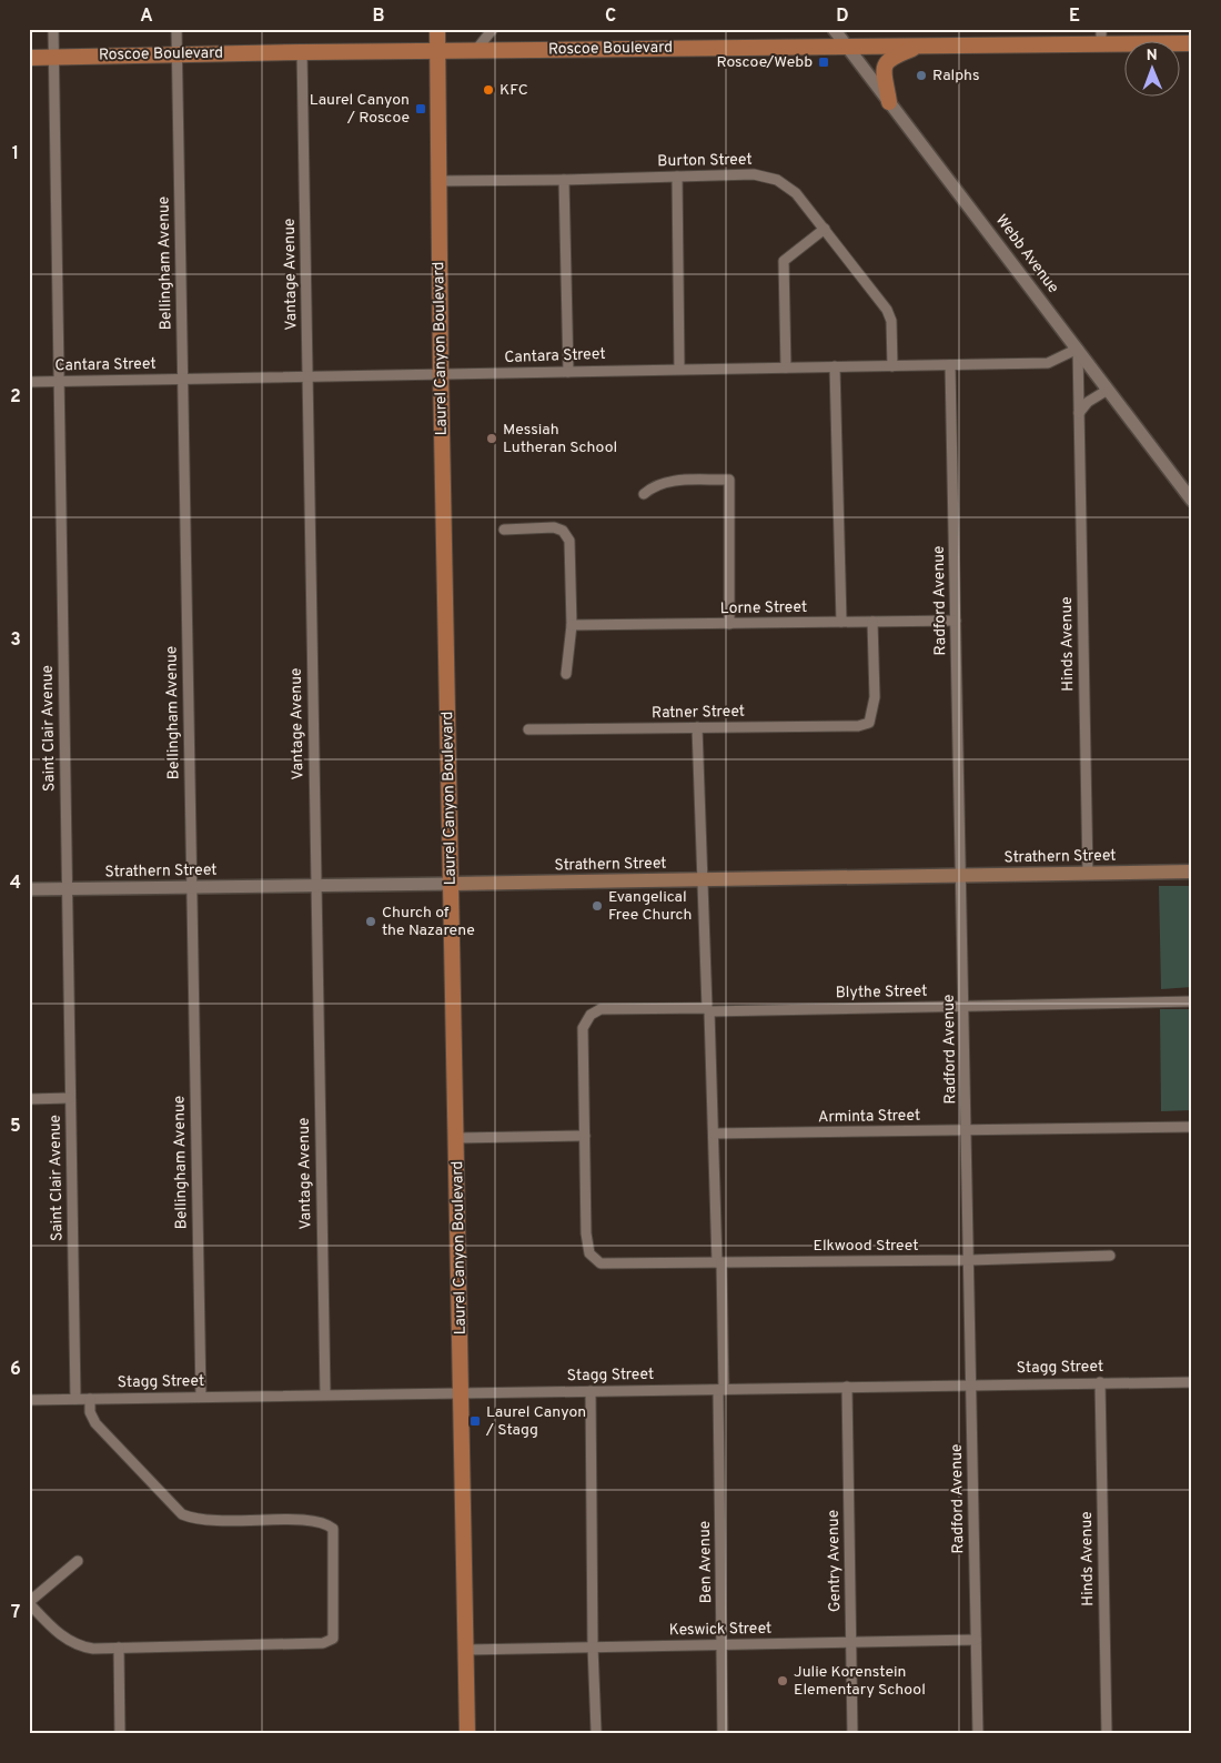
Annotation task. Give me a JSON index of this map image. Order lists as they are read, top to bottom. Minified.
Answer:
{"streets":{"main road":["Roscoe Boulevard","Laurel Canyon Boulevard","Strathern Street"],"street":["Burton Street","Webb Avenue","Bellingham Avenue","Vantage Avenue","Cantara Street","Radford Avenue","Lorne Street","Hinds Avenue","Ratner Street","Saint Clair Avenue","Blythe Street","Arminta Street","Elkwood Street","Stagg Street","Gentry Avenue","Ben Avenue","Keswick Street"]},"crossings":[["Roscoe Boulevard","Webb Avenue"],["Roscoe Boulevard","Bellingham Avenue"],["Roscoe Boulevard","Vantage Avenue"],["Roscoe Boulevard","Laurel Canyon Boulevard"],["Roscoe Boulevard","Saint Clair Avenue"],["Burton Street","Laurel Canyon Boulevard"],["Burton Street","Cantara Street"],["Webb Avenue","Cantara Street"],["Webb Avenue","Hinds Avenue"],["Bellingham Avenue","Cantara Street"],["Bellingham Avenue","Strathern Street"],["Bellingham Avenue","Stagg Street"],["Vantage Avenue","Cantara Street"],["Vantage Avenue","Strathern Street"],["Vantage Avenue","Stagg Street"],["Laurel Canyon Boulevard","Cantara Street"],["Laurel Canyon Boulevard","Strathern Street"],["Laurel Canyon Boulevard","Stagg Street"],["Laurel Canyon Boulevard","Keswick Street"],["Cantara Street","Radford Avenue"],["Cantara Street","Hinds Avenue"],["Cantara Street","Saint Clair Avenue"],["Radford Avenue","Lorne Street"],["Radford Avenue","Strathern Street"],["Radford Avenue","Blythe Street"],["Radford Avenue","Arminta Street"],["Radford Avenue","Elkwood Street"],["Radford Avenue","Stagg Street"],["Radford Avenue","Keswick Street"],["Lorne Street","Ratner Street"],["Hinds Avenue","Strathern Street"],["Hinds Avenue","Stagg Street"],["Ratner Street","Ben Avenue"],["Saint Clair Avenue","Strathern Street"],["Saint Clair Avenue","Stagg Street"],["Strathern Street","Ben Avenue"],["Blythe Street","Elkwood Street"],["Blythe Street","Ben Avenue"],["Arminta Street","Ben Avenue"],["Elkwood Street","Ben Avenue"],["Stagg Street","Gentry Avenue"],["Stagg Street","Ben Avenue"],["Gentry Avenue","Keswick Street"],["Ben Avenue","Keswick Street"]],"places":{"transit":["Roscoe/Webb","Laurel Canyon / Roscoe","Laurel Canyon / Stagg"],"other":["Ralphs","KFC","Messiah Lutheran School","Evangelical Free Church","Church of the Nazarene","Julie Korenstein Elementary School"]},"north":"top","grid":{"columns":["A","B","C","D","E"],"rows":["1","2","3","4","5","6","7"]}}
